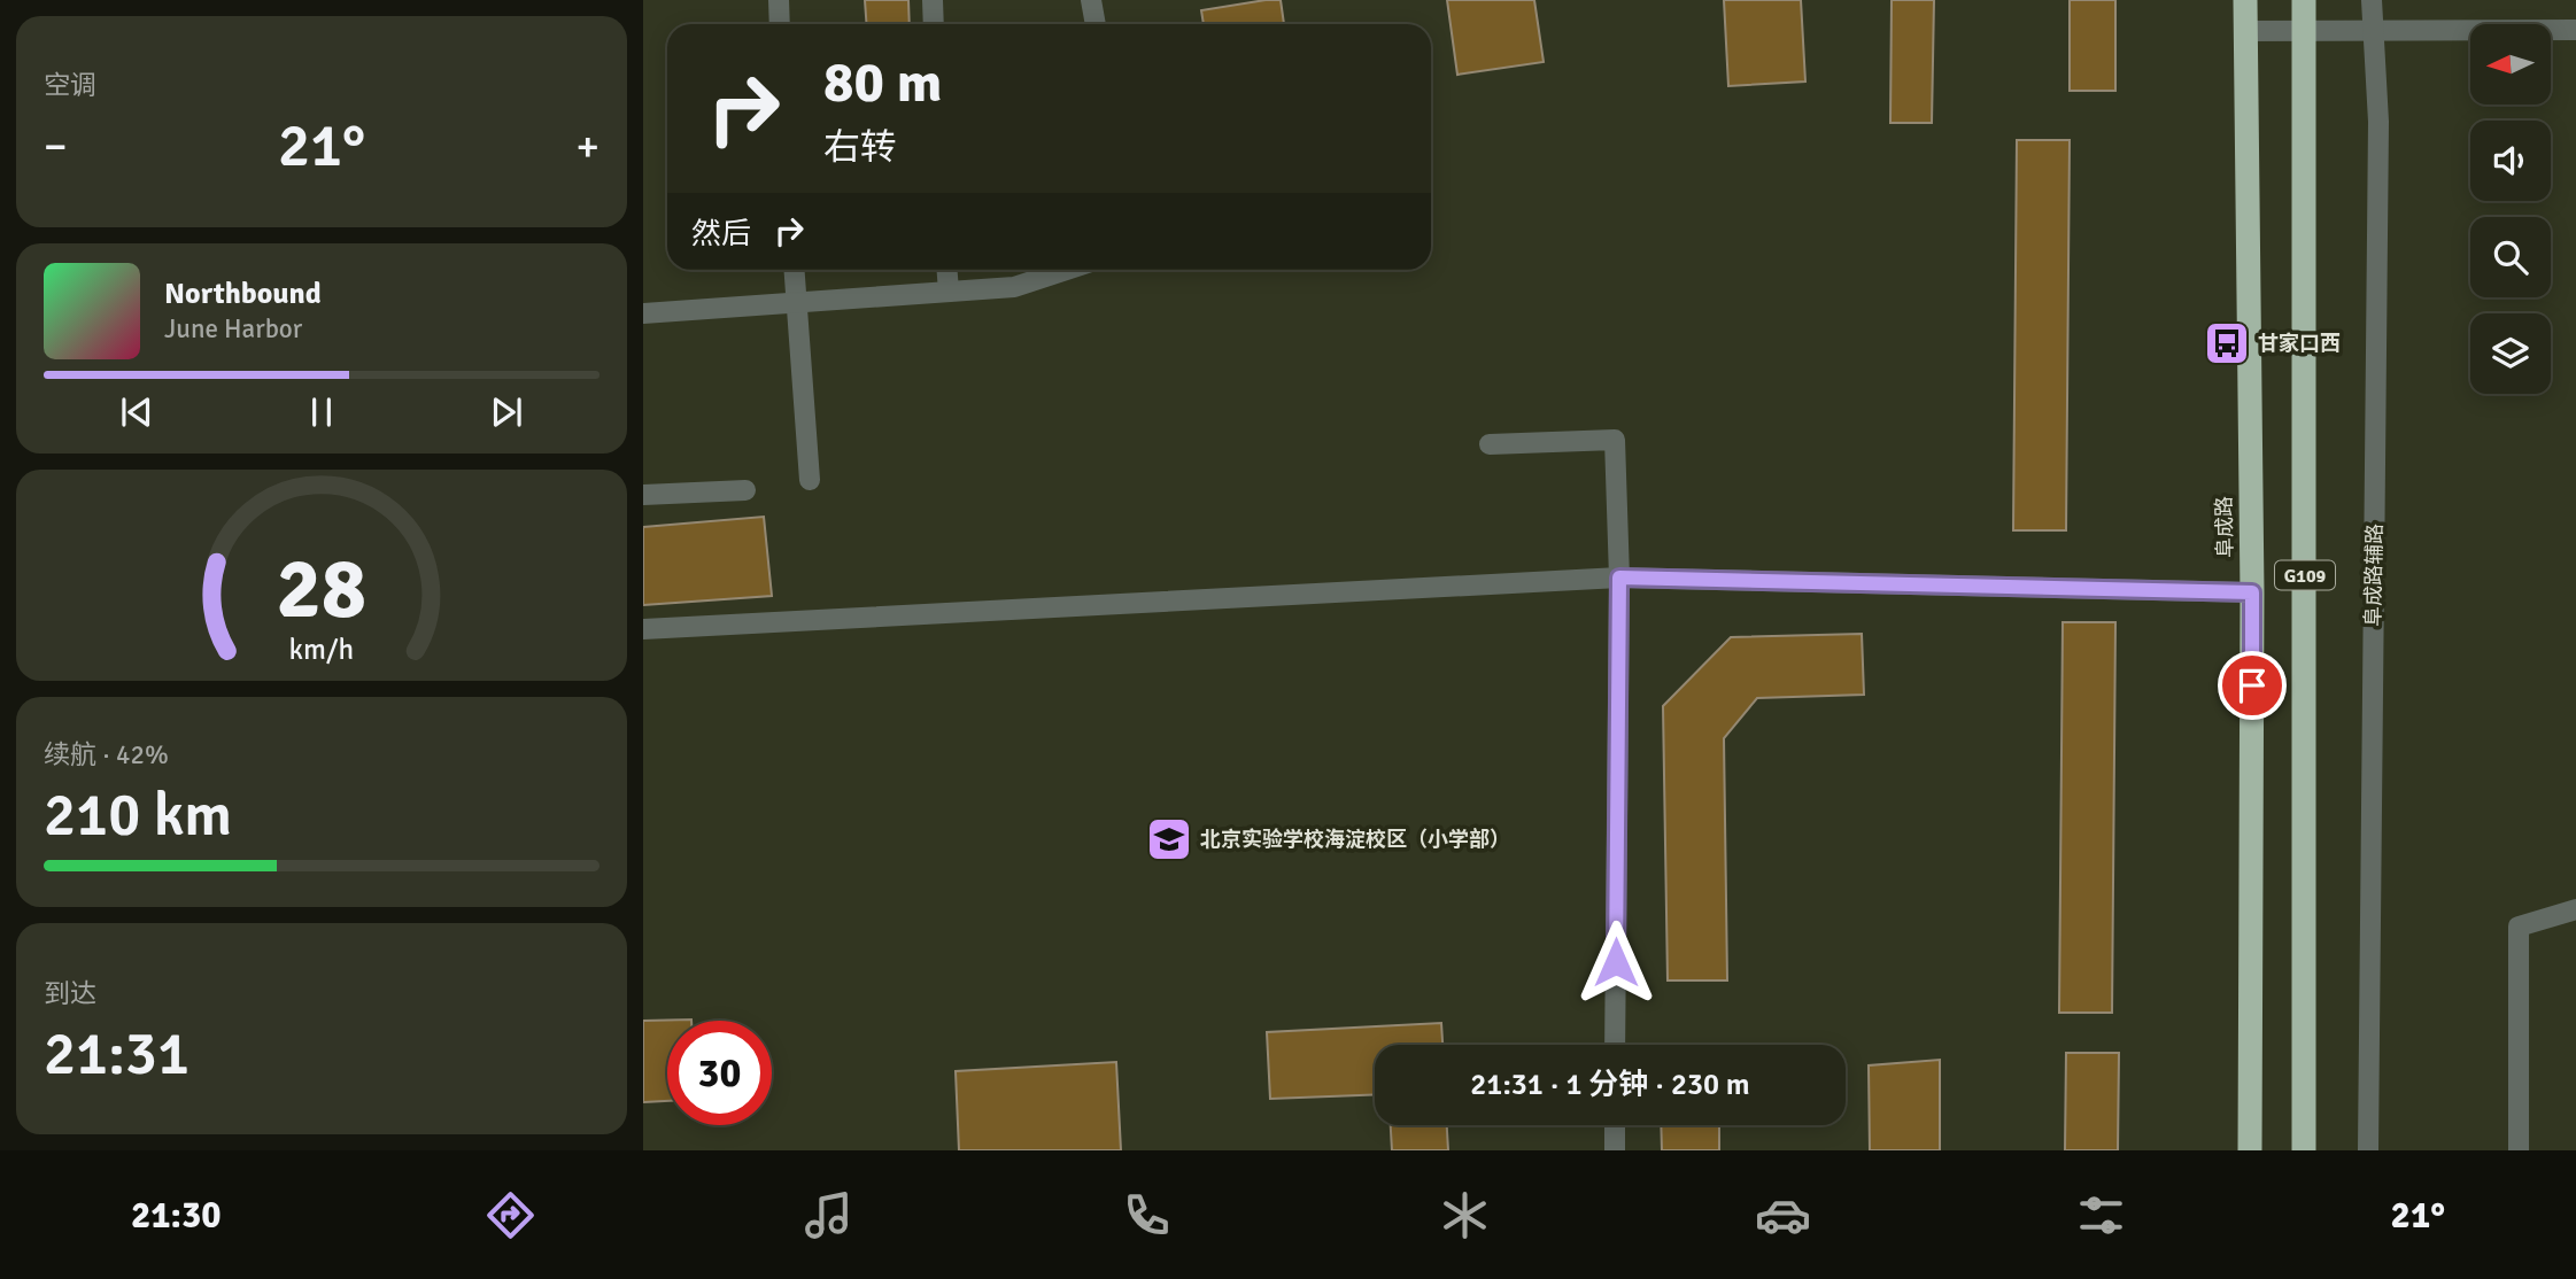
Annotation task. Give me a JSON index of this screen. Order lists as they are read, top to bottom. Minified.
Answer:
{"streets":{"highway":["阜成路","G109"],"street":["阜成路辅路"]},"places":{"bus stop":["甘家口西"],"school or university":["北京实验学校海淀校区（小学部）"]},"north":"left","page":{"tile":["空调",["续航 · 42%","210 km"],["到达","21:31"]],"turn":["80 m","右转"],"heat":["−","21°","+"],"then":"然后","song":["Northbound","June Harbor"],"limit":"30","trip":"21:31 · 1 分钟 · 230 m","tabs":["21:30","21°"],"gauge":["28","km/h"]}}
